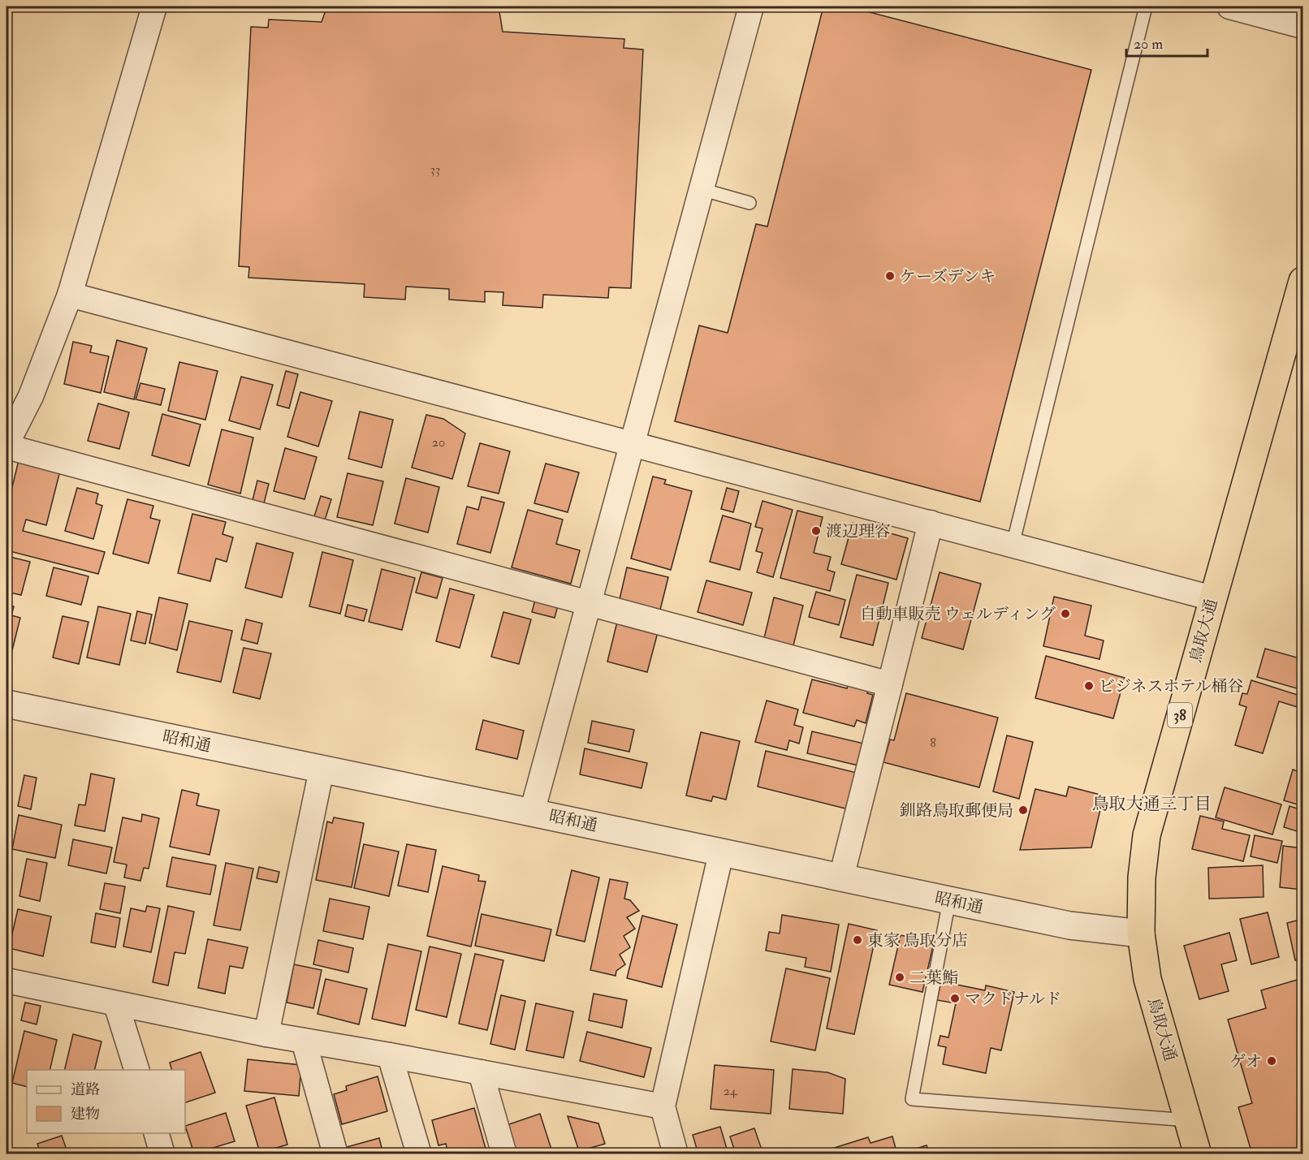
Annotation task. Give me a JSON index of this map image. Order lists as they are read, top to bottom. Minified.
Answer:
{"streets":{"highway":["鳥取大通","38"],"street":["昭和通"]},"crossings":[["鳥取大通","昭和通"]],"districts":["鳥取大通三丁目"],"places":["ケーズデンキ","渡辺理容","自動車販売 ウェルディング","ビジネスホテル桶谷","釧路鳥取郵便局","東家 鳥取分店","二葉鮨","マクドナルド","ゲオ"],"house_numbers":["33","20","8","24"],"legend":["道路","建物"],"scale_bar":"20 m"}
